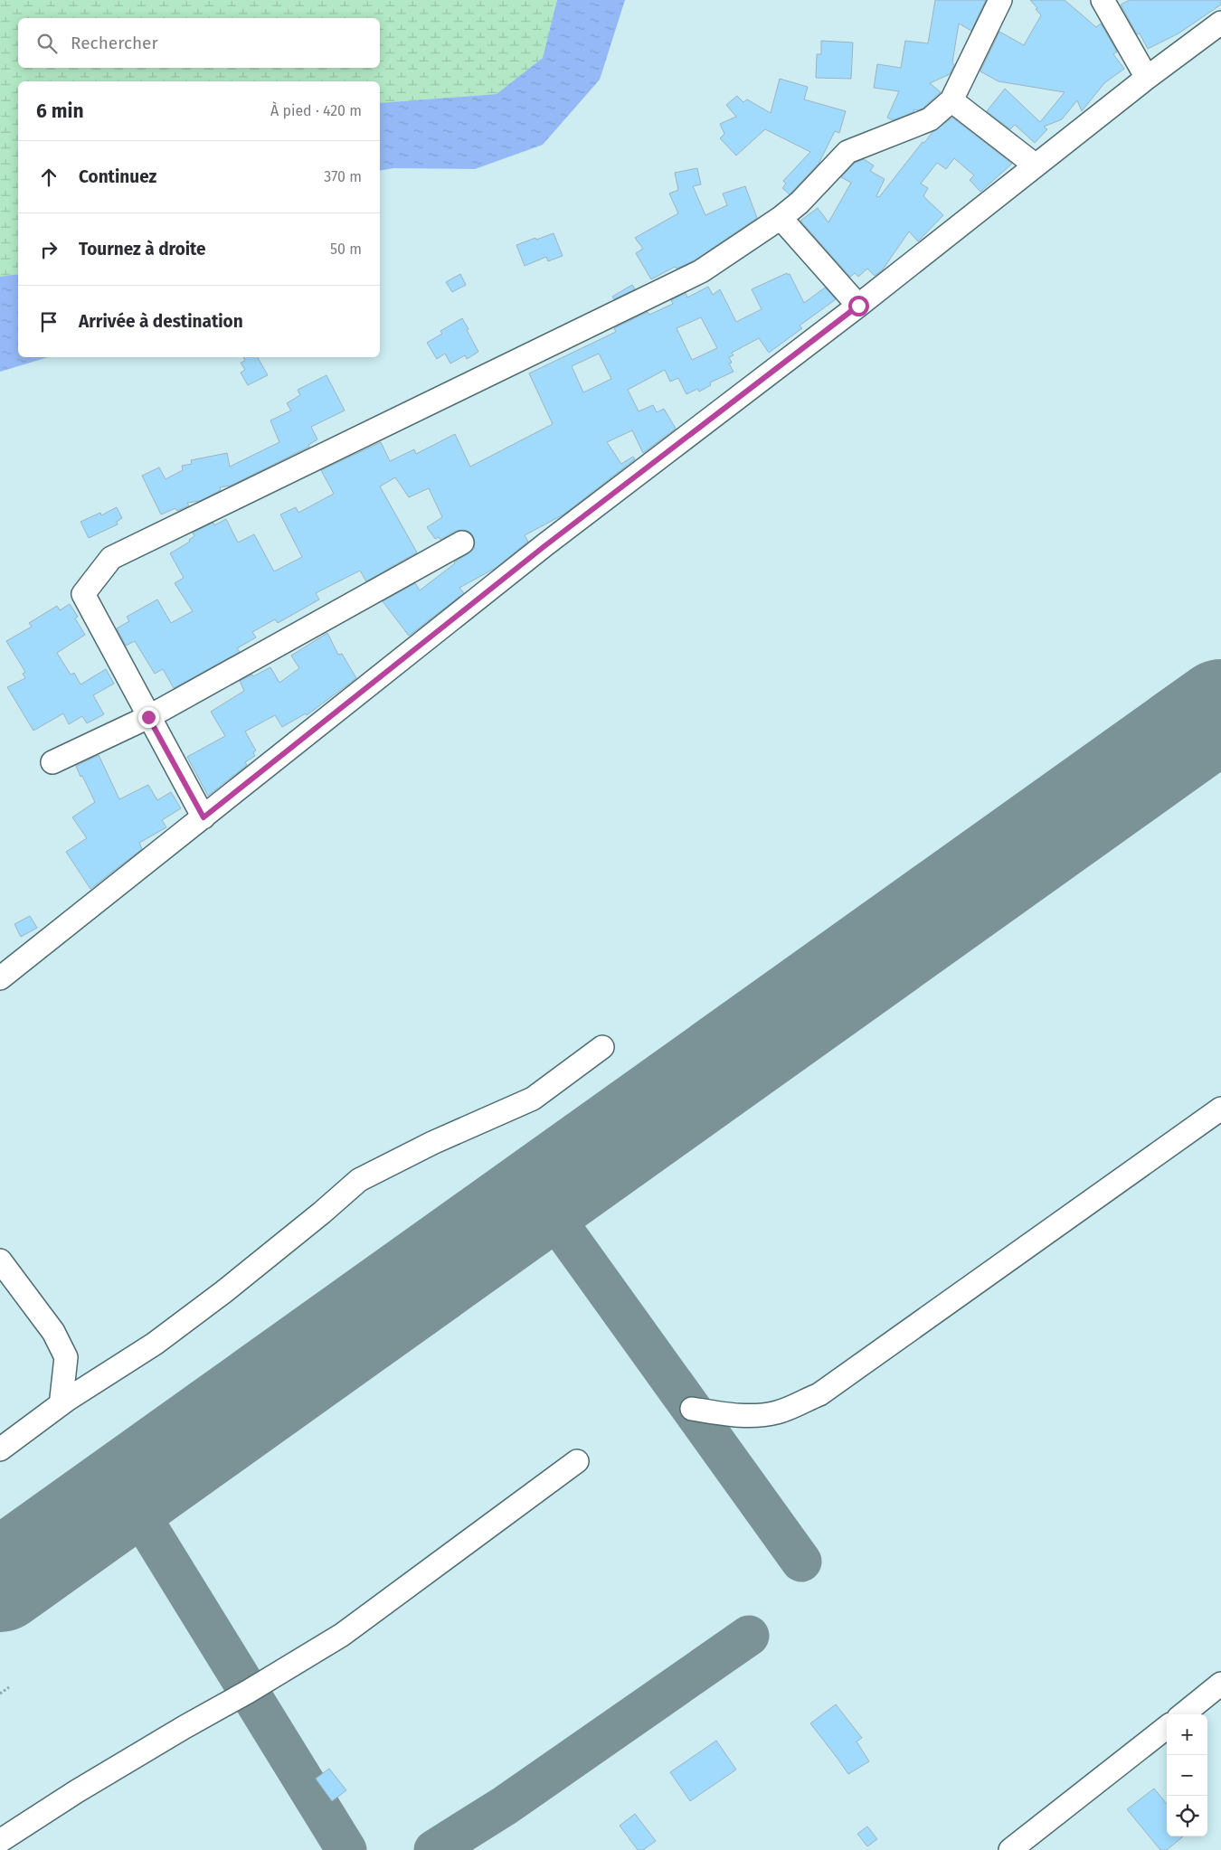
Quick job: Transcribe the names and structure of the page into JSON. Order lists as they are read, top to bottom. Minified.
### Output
{"page":{"search":"Rechercher","heading":["6 min","À pied · 420 m"],"list":[["Continuez","370 m"],["Tournez à droite","50 m"],"Arrivée à destination"],"map_buttons":["+","−"]}}
